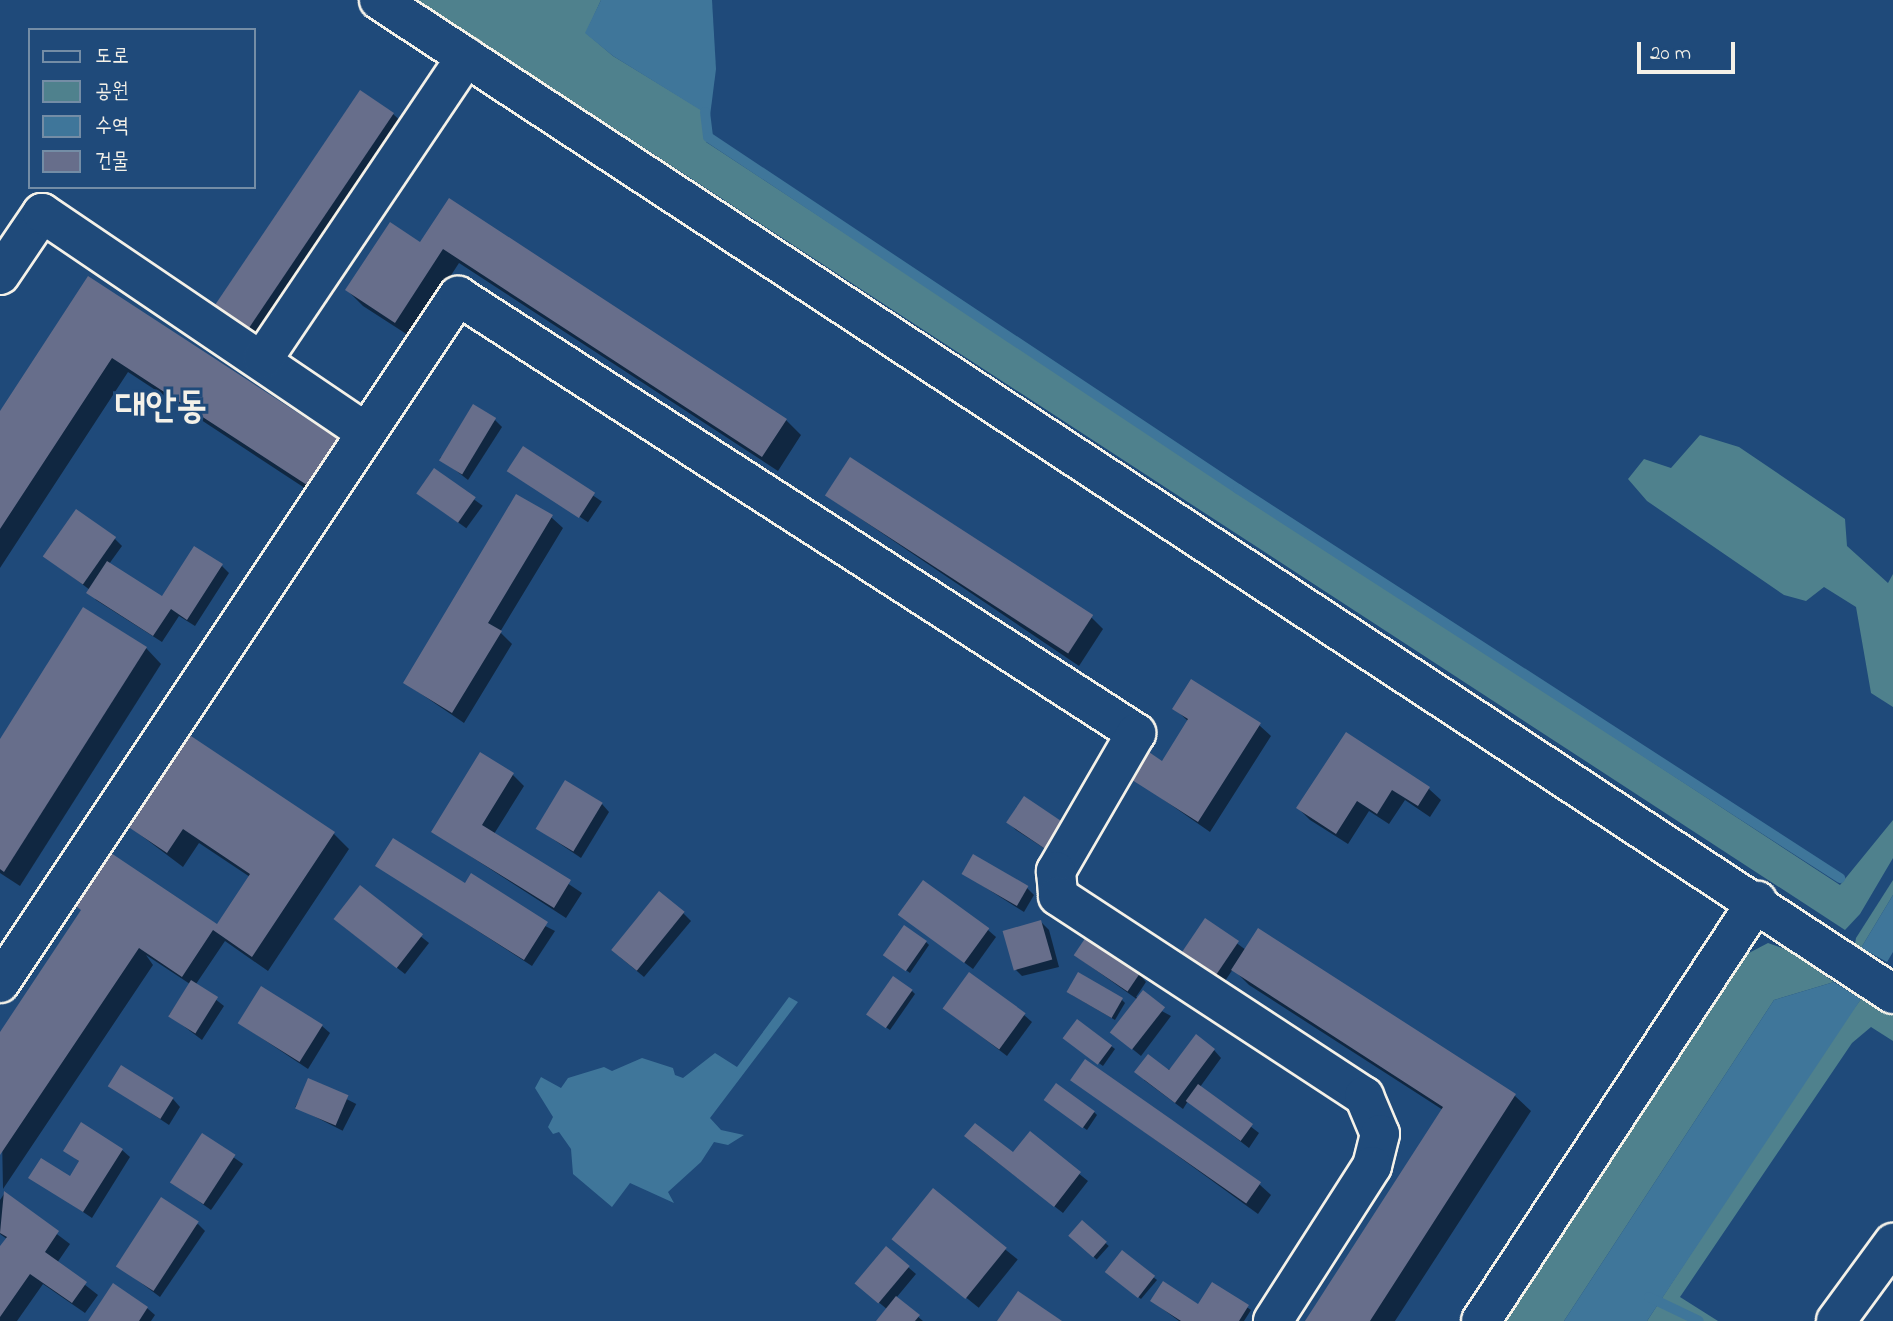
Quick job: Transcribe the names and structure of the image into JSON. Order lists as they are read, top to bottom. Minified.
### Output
{"districts":["대안동"],"legend":["도로","공원","수역","건물"],"scale_bar":"20 m"}
